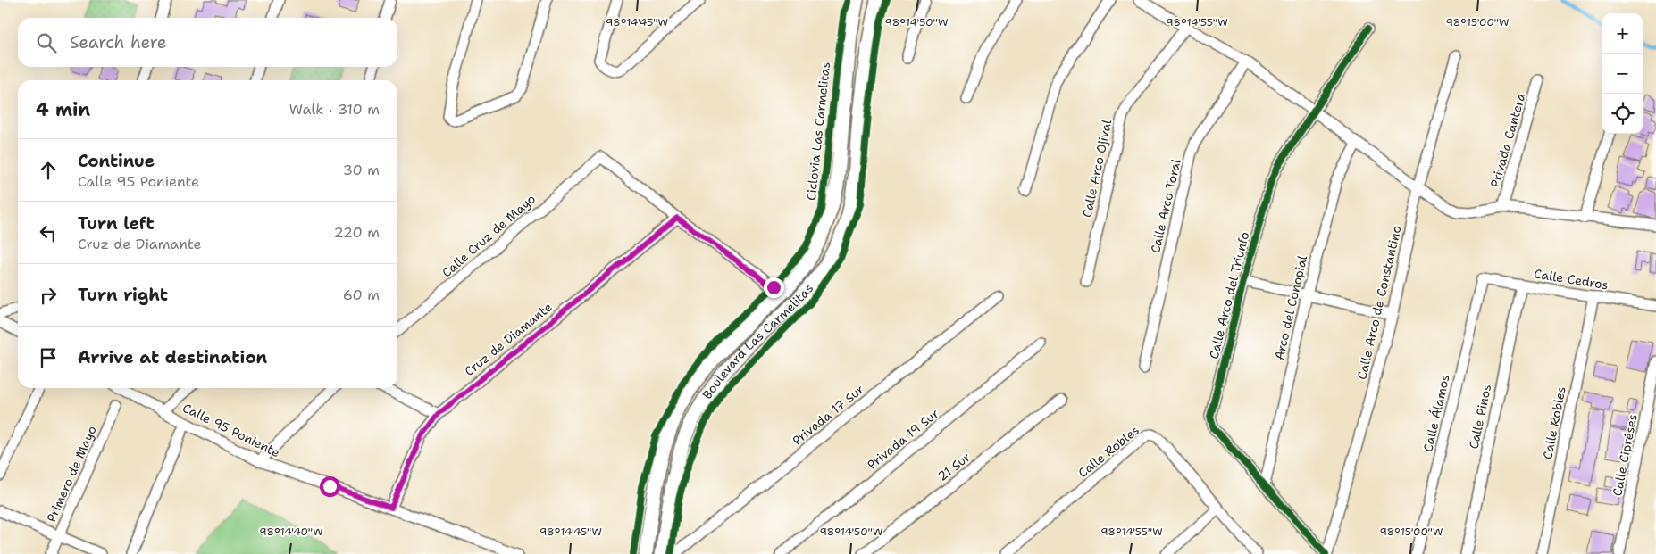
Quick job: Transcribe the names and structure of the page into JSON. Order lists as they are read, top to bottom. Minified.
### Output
{"streets":{"main road":["Boulevard Las Carmelitas"],"street":["Privada Cantera","Calle Arco Ojival","Calle Arco Toral","Calle Cruz de Mayo","Calle Cedros","Calle Arco del Triunfo","Calle Arco de Constantino","Arco del Conopial","Cruz de Diamante","Calle Álamos","Privada 17 Sur","Calle Pinos","Calle Robles","Calle 95 Poniente","Privada 19 Sur","Calle Cipréses","21 Sur","Primero de Mayo"],"cycle path":["Ciclovia Las Carmelitas"]},"crossings":[["Calle Cruz de Mayo","Cruz de Diamante"],["Calle Cedros","Calle Álamos"],["Calle Cedros","Calle Pinos"],["Calle Cedros","Calle Robles"],["Calle Arco del Triunfo","Calle Arco de Constantino"],["Calle Arco del Triunfo","Arco del Conopial"],["Cruz de Diamante","Calle 95 Poniente"]],"page":{"map_buttons":["+","−"],"search":"Search here","heading":["4 min","Walk · 310 m"],"list":[["Continue","Calle 95 Poniente","30 m"],["Turn left","Cruz de Diamante","220 m"],["Turn right","60 m"],"Arrive at destination"]},"coordinates":["98°14'45\"W","98°14'50\"W","98°14'55\"W","98°15'00\"W","98°14'40\"W"]}
